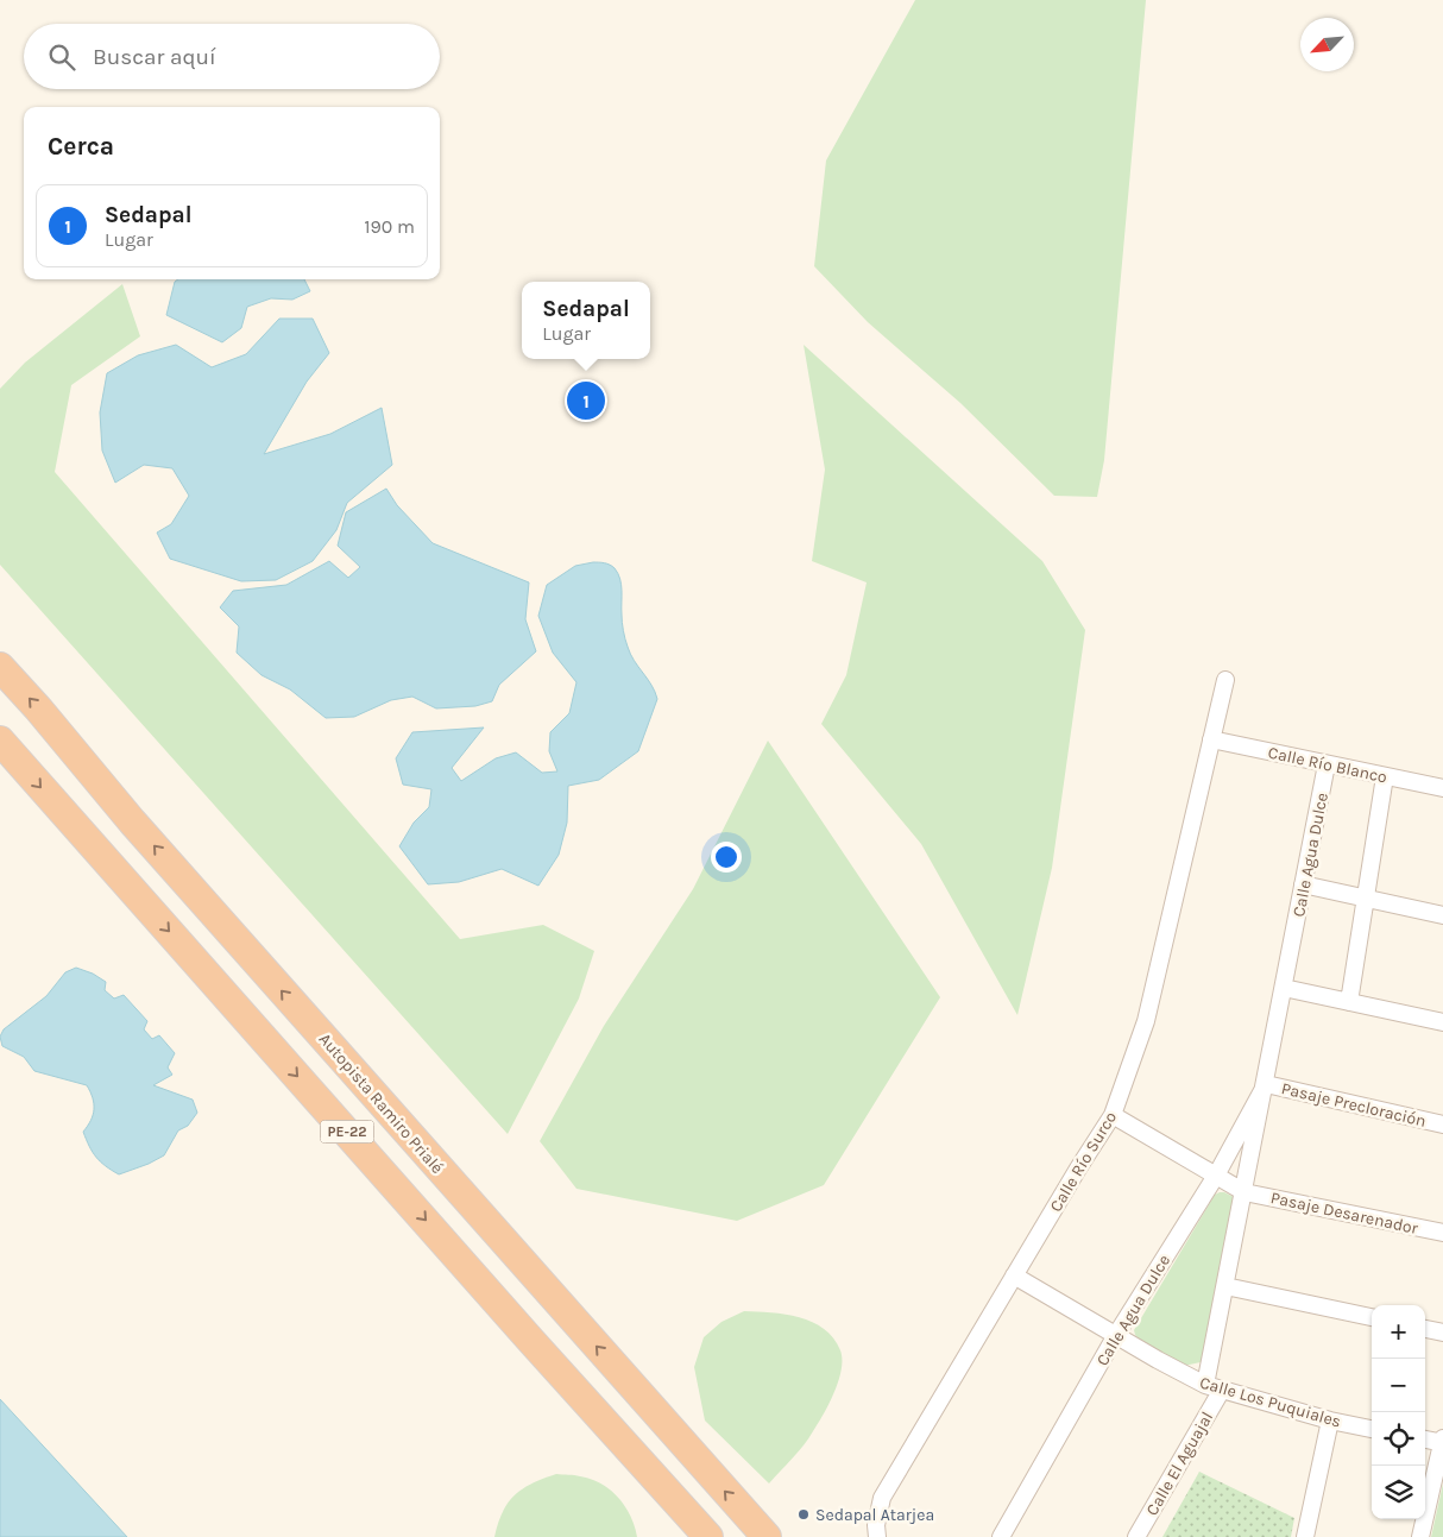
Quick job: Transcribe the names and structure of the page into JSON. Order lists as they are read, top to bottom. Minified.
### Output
{"streets":{"highway":["Autopista Ramiro Prialé","PE-22"],"street":["Calle Río Blanco","Calle Agua Dulce","Pasaje Precloración","Calle Río Surco","Pasaje Desarenador","Calle Los Puquiales","Calle El Aguajal"]},"crossings":[["Calle Río Blanco","Calle Agua Dulce"],["Calle Río Blanco","Calle Río Surco"],["Calle Agua Dulce","Pasaje Precloración"],["Calle Agua Dulce","Pasaje Desarenador"],["Calle Agua Dulce","Calle Los Puquiales"],["Calle Agua Dulce","Calle El Aguajal"],["Calle Río Surco","Pasaje Desarenador"],["Calle Río Surco","Calle Los Puquiales"],["Calle Los Puquiales","Calle El Aguajal"]],"places":["Sedapal Atarjea"],"north":"bottom left","page":{"search":"Buscar aquí","heading":"Cerca","list":[{"mark":"1","name":"Sedapal","note":"Lugar","value":"190 m"}],"popup":["Sedapal","Lugar"],"pins":"1","map_buttons":["+","−"]}}
